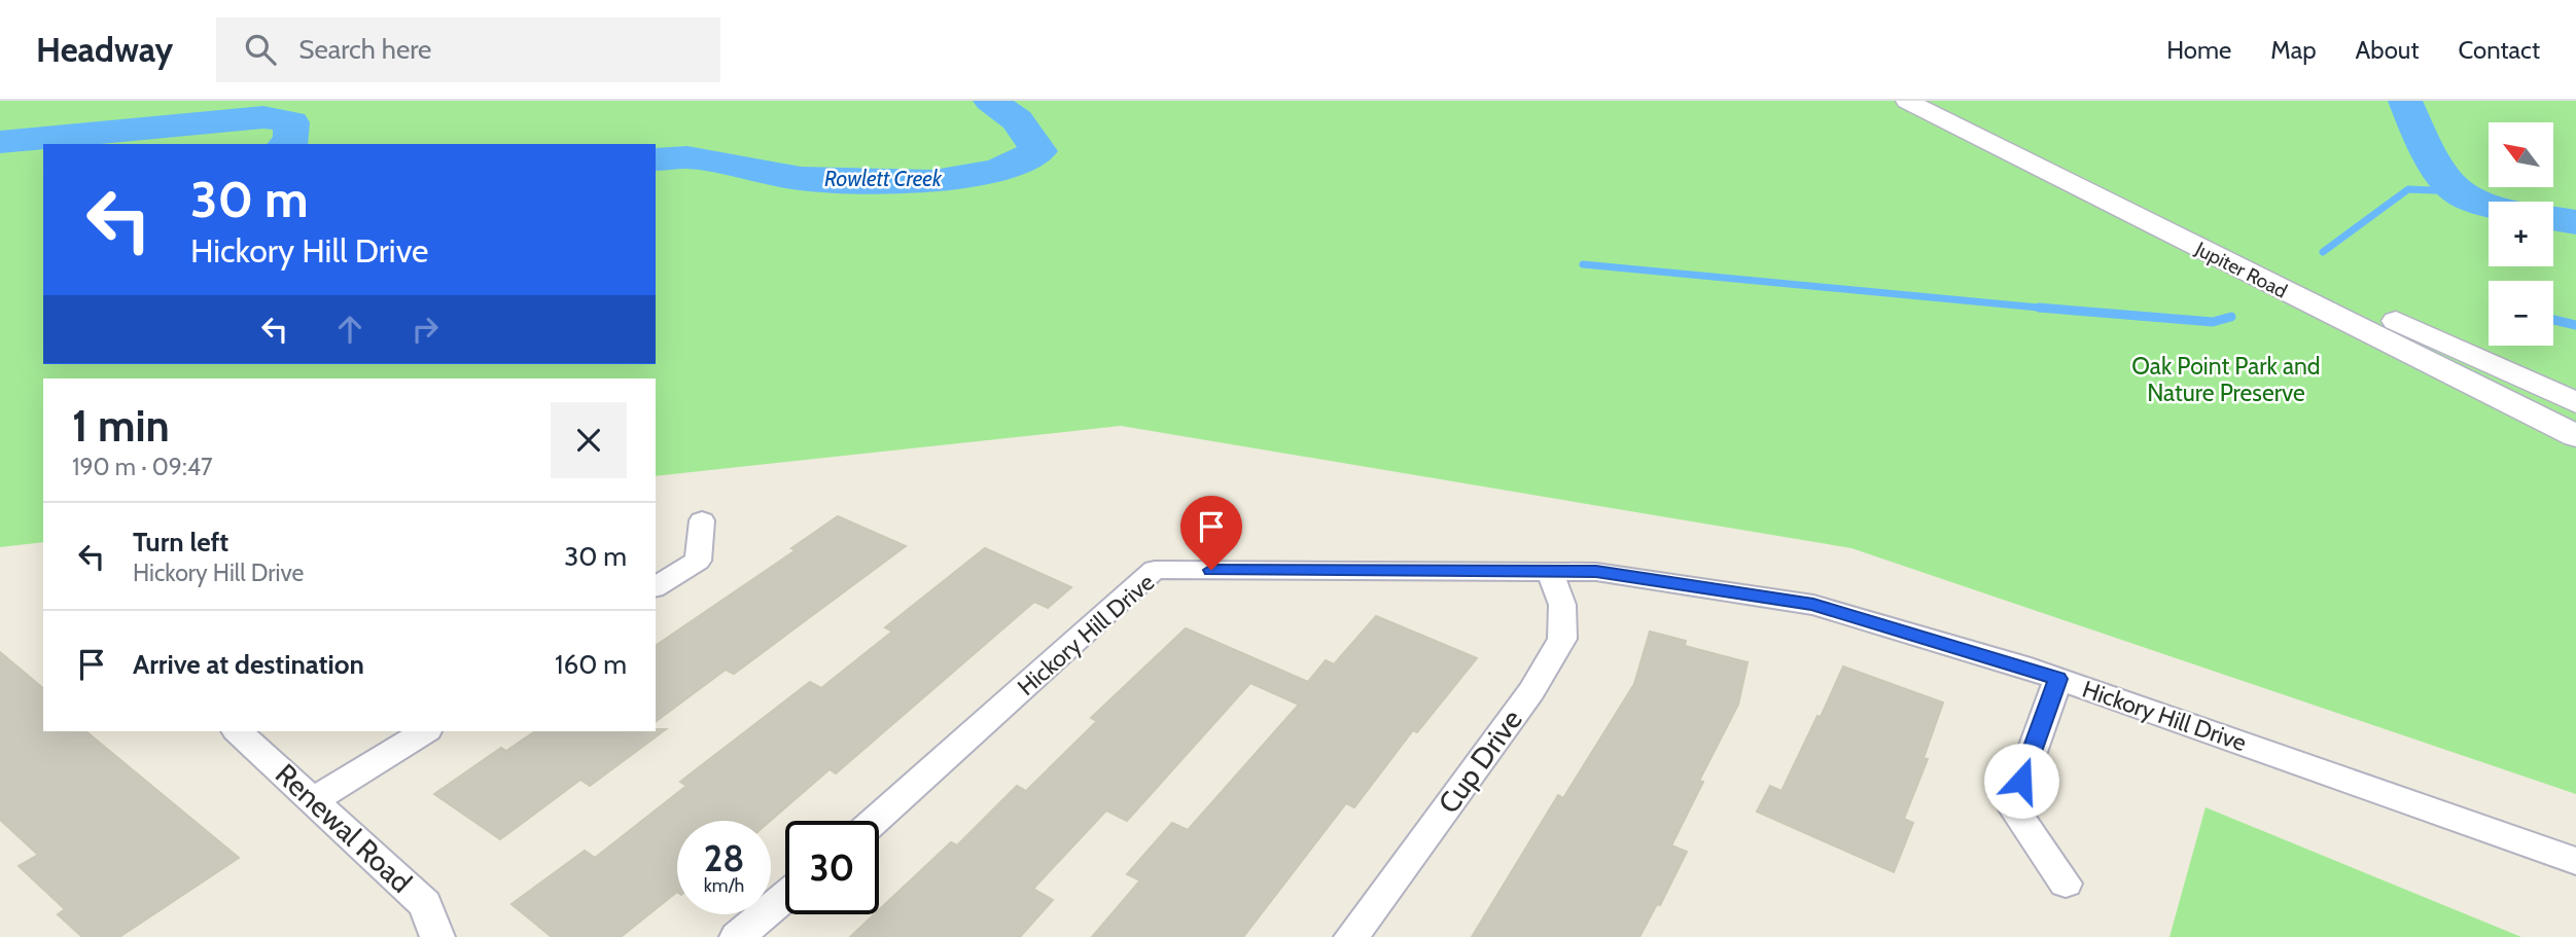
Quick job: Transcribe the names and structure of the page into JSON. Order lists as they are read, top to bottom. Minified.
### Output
{"streets":{"main road":["Jupiter Road"],"street":["Hickory Hill Drive","Cup Drive","Renewal Road"]},"crossings":[["Hickory Hill Drive","Cup Drive"]],"water":["Rowlett Creek"],"parks":["Oak Point Park and Nature Preserve"],"north":"top left","page":{"header":"Headway","search":"Search here","nav":["Home","Map","About","Contact"],"map_buttons":["+","−"],"turn":["30 m","Hickory Hill Drive"],"heading":["1 min","190 m · 09:47"],"list":[{"name":"Turn left","note":"Hickory Hill Drive","value":"30 m"},{"name":"Arrive at destination","value":"160 m"}],"speed":"28 km/h","limit":"30"}}
